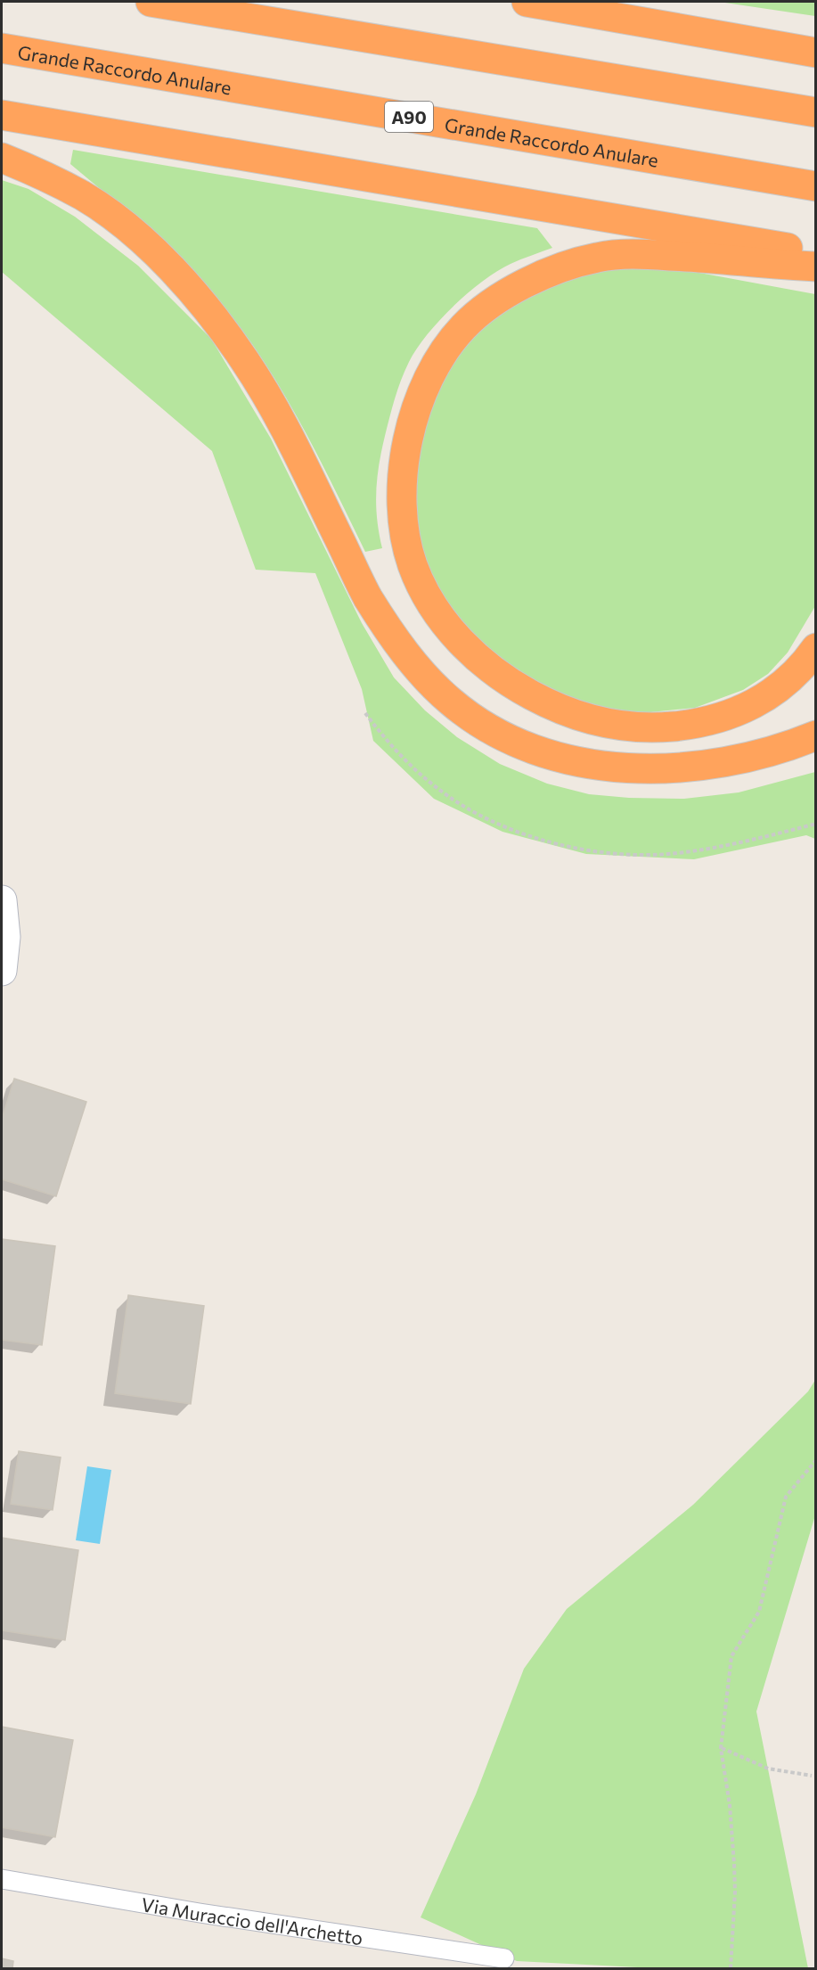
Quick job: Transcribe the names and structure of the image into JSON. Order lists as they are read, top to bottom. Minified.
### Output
{"streets":{"highway":["Grande Raccordo Anulare","A90"],"lane":["Via Muraccio dell'Archetto"]}}
